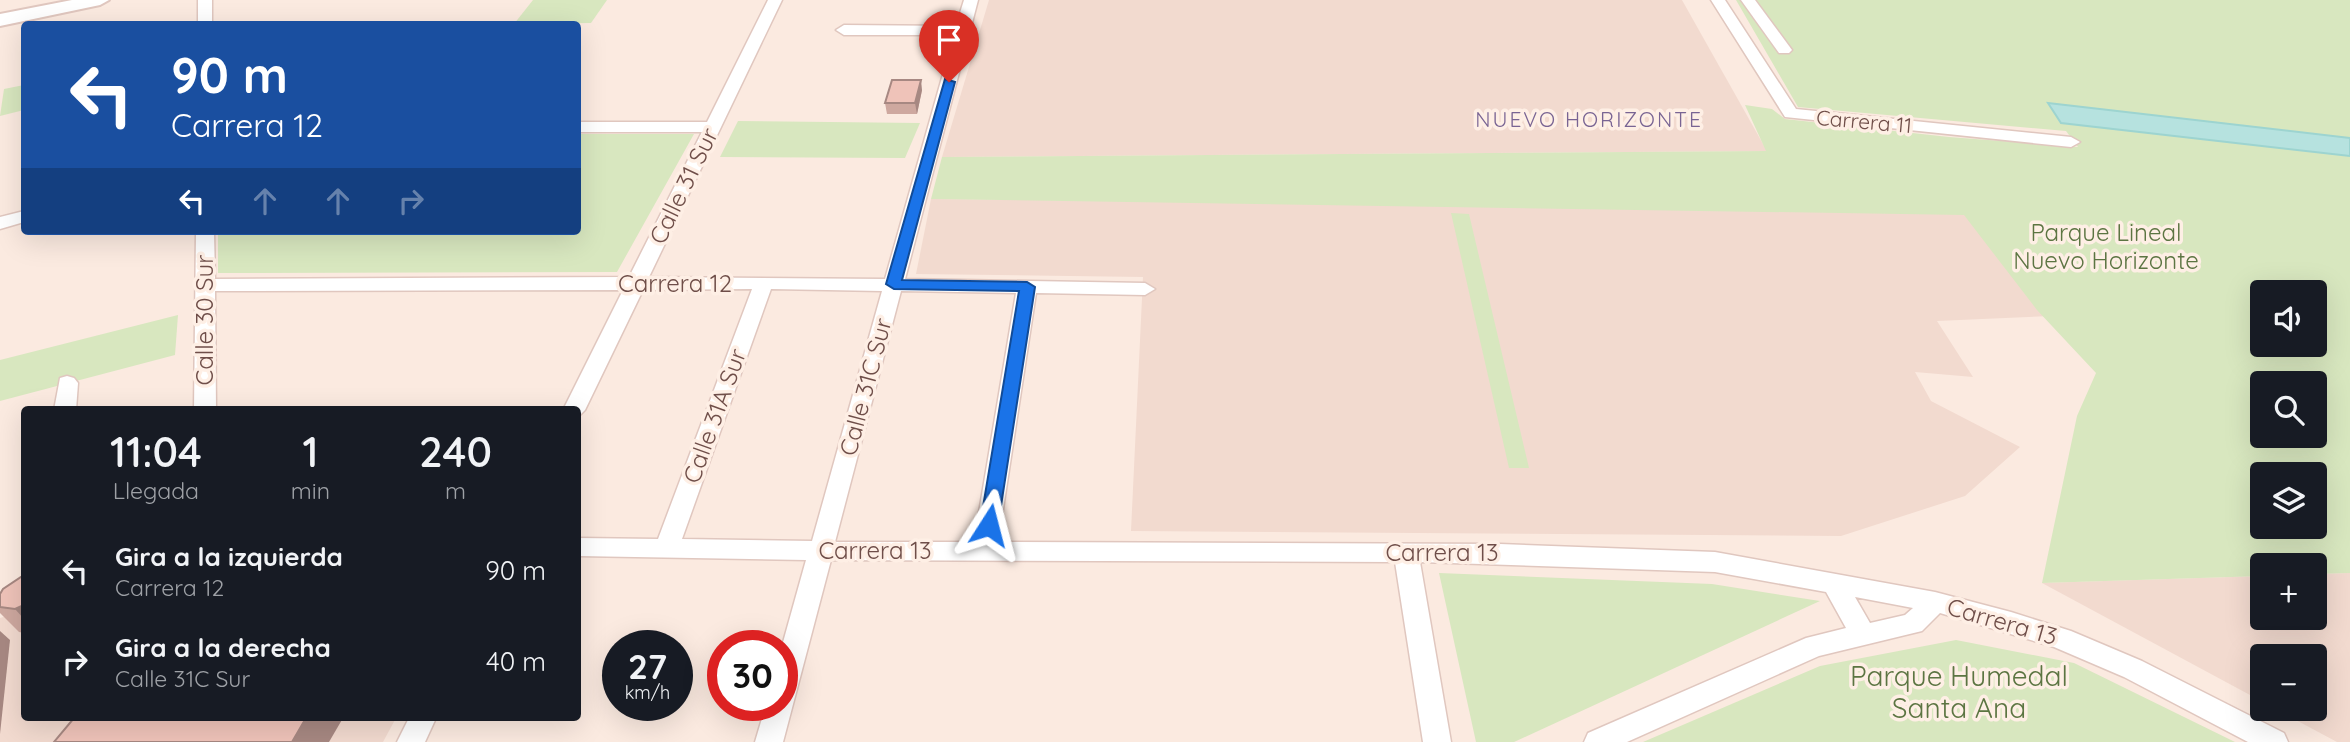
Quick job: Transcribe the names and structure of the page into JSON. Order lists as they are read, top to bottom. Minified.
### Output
{"streets":{"street":["Carrera 11","Calle 31 Sur","Carrera 12","Calle 30 Sur","Calle 31C Sur","Calle 31A Sur","Carrera 13"]},"crossings":[["Calle 31 Sur","Carrera 12"],["Carrera 12","Calle 30 Sur"],["Carrera 12","Calle 31C Sur"],["Carrera 12","Calle 31A Sur"],["Calle 31C Sur","Carrera 13"],["Calle 31A Sur","Carrera 13"]],"districts":["NUEVO HORIZONTE"],"parks":["Parque Lineal Nuevo Horizonte","Parque Humedal Santa Ana"],"page":{"turn":["90 m","Carrera 12"],"map_buttons":["+","−"],"eta":["11:04","Llegada","1","min","240","m"],"list":[{"name":"Gira a la izquierda","note":"Carrera 12","value":"90 m"},{"name":"Gira a la derecha","note":"Calle 31C Sur","value":"40 m"}],"speed":"27 km/h","limit":"30"}}
